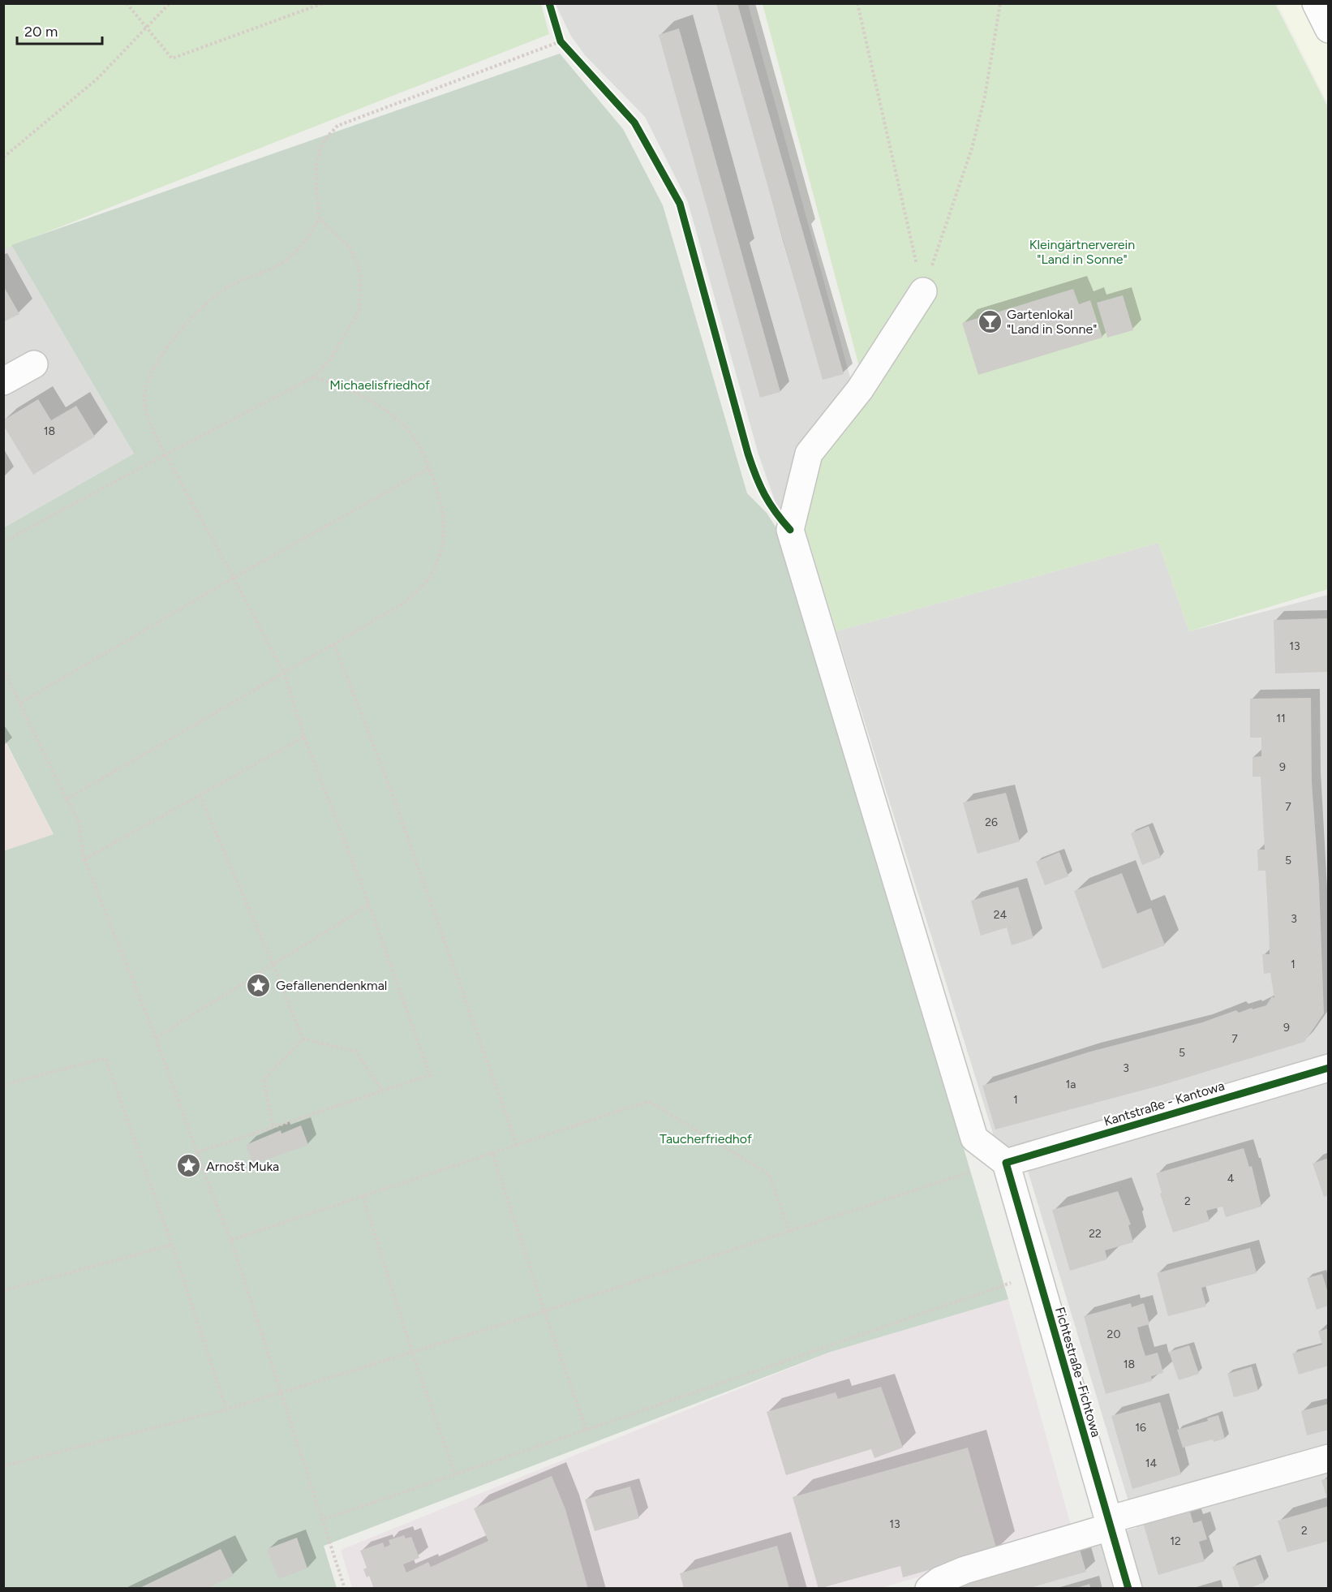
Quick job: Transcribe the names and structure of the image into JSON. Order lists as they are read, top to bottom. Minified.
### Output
{"streets":{"street":["Kantstraße - Kantowa","Fichtestraße -Fichtowa"]},"crossings":[["Kantstraße - Kantowa","Fichtestraße -Fichtowa"]],"parks":["Kleingärtnerverein \"Land in Sonne\"","Michaelisfriedhof","Taucherfriedhof"],"places":{"bar":["Gartenlokal \"Land in Sonne\""],"place":["Gefallenendenkmal","Arnošt Muka"]},"house_numbers":["18","13","11","9","7","26","5","24","3","1","9","7","5","3","1a","1","4","2","22","20","18","16","14","13","2","12"],"scale_bar":"20 m"}
